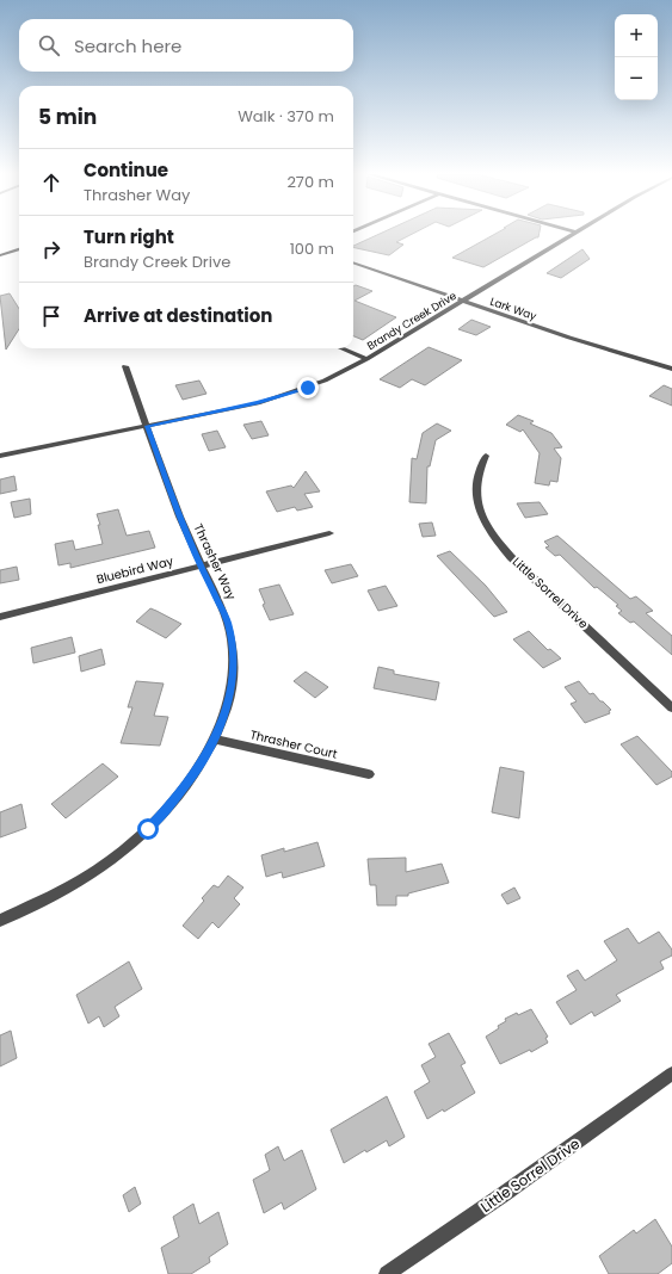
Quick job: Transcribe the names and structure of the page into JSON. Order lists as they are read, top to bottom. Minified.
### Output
{"streets":{"street":["Lark Way","Brandy Creek Drive","Thrasher Way","Bluebird Way","Little Sorrel Drive","Thrasher Court"]},"crossings":[["Lark Way","Brandy Creek Drive"],["Brandy Creek Drive","Thrasher Way"],["Thrasher Way","Bluebird Way"],["Thrasher Way","Thrasher Court"]],"page":{"map_buttons":["+","−"],"search":"Search here","heading":["5 min","Walk · 370 m"],"list":[["Continue","Thrasher Way","270 m"],["Turn right","Brandy Creek Drive","100 m"],"Arrive at destination"]}}
